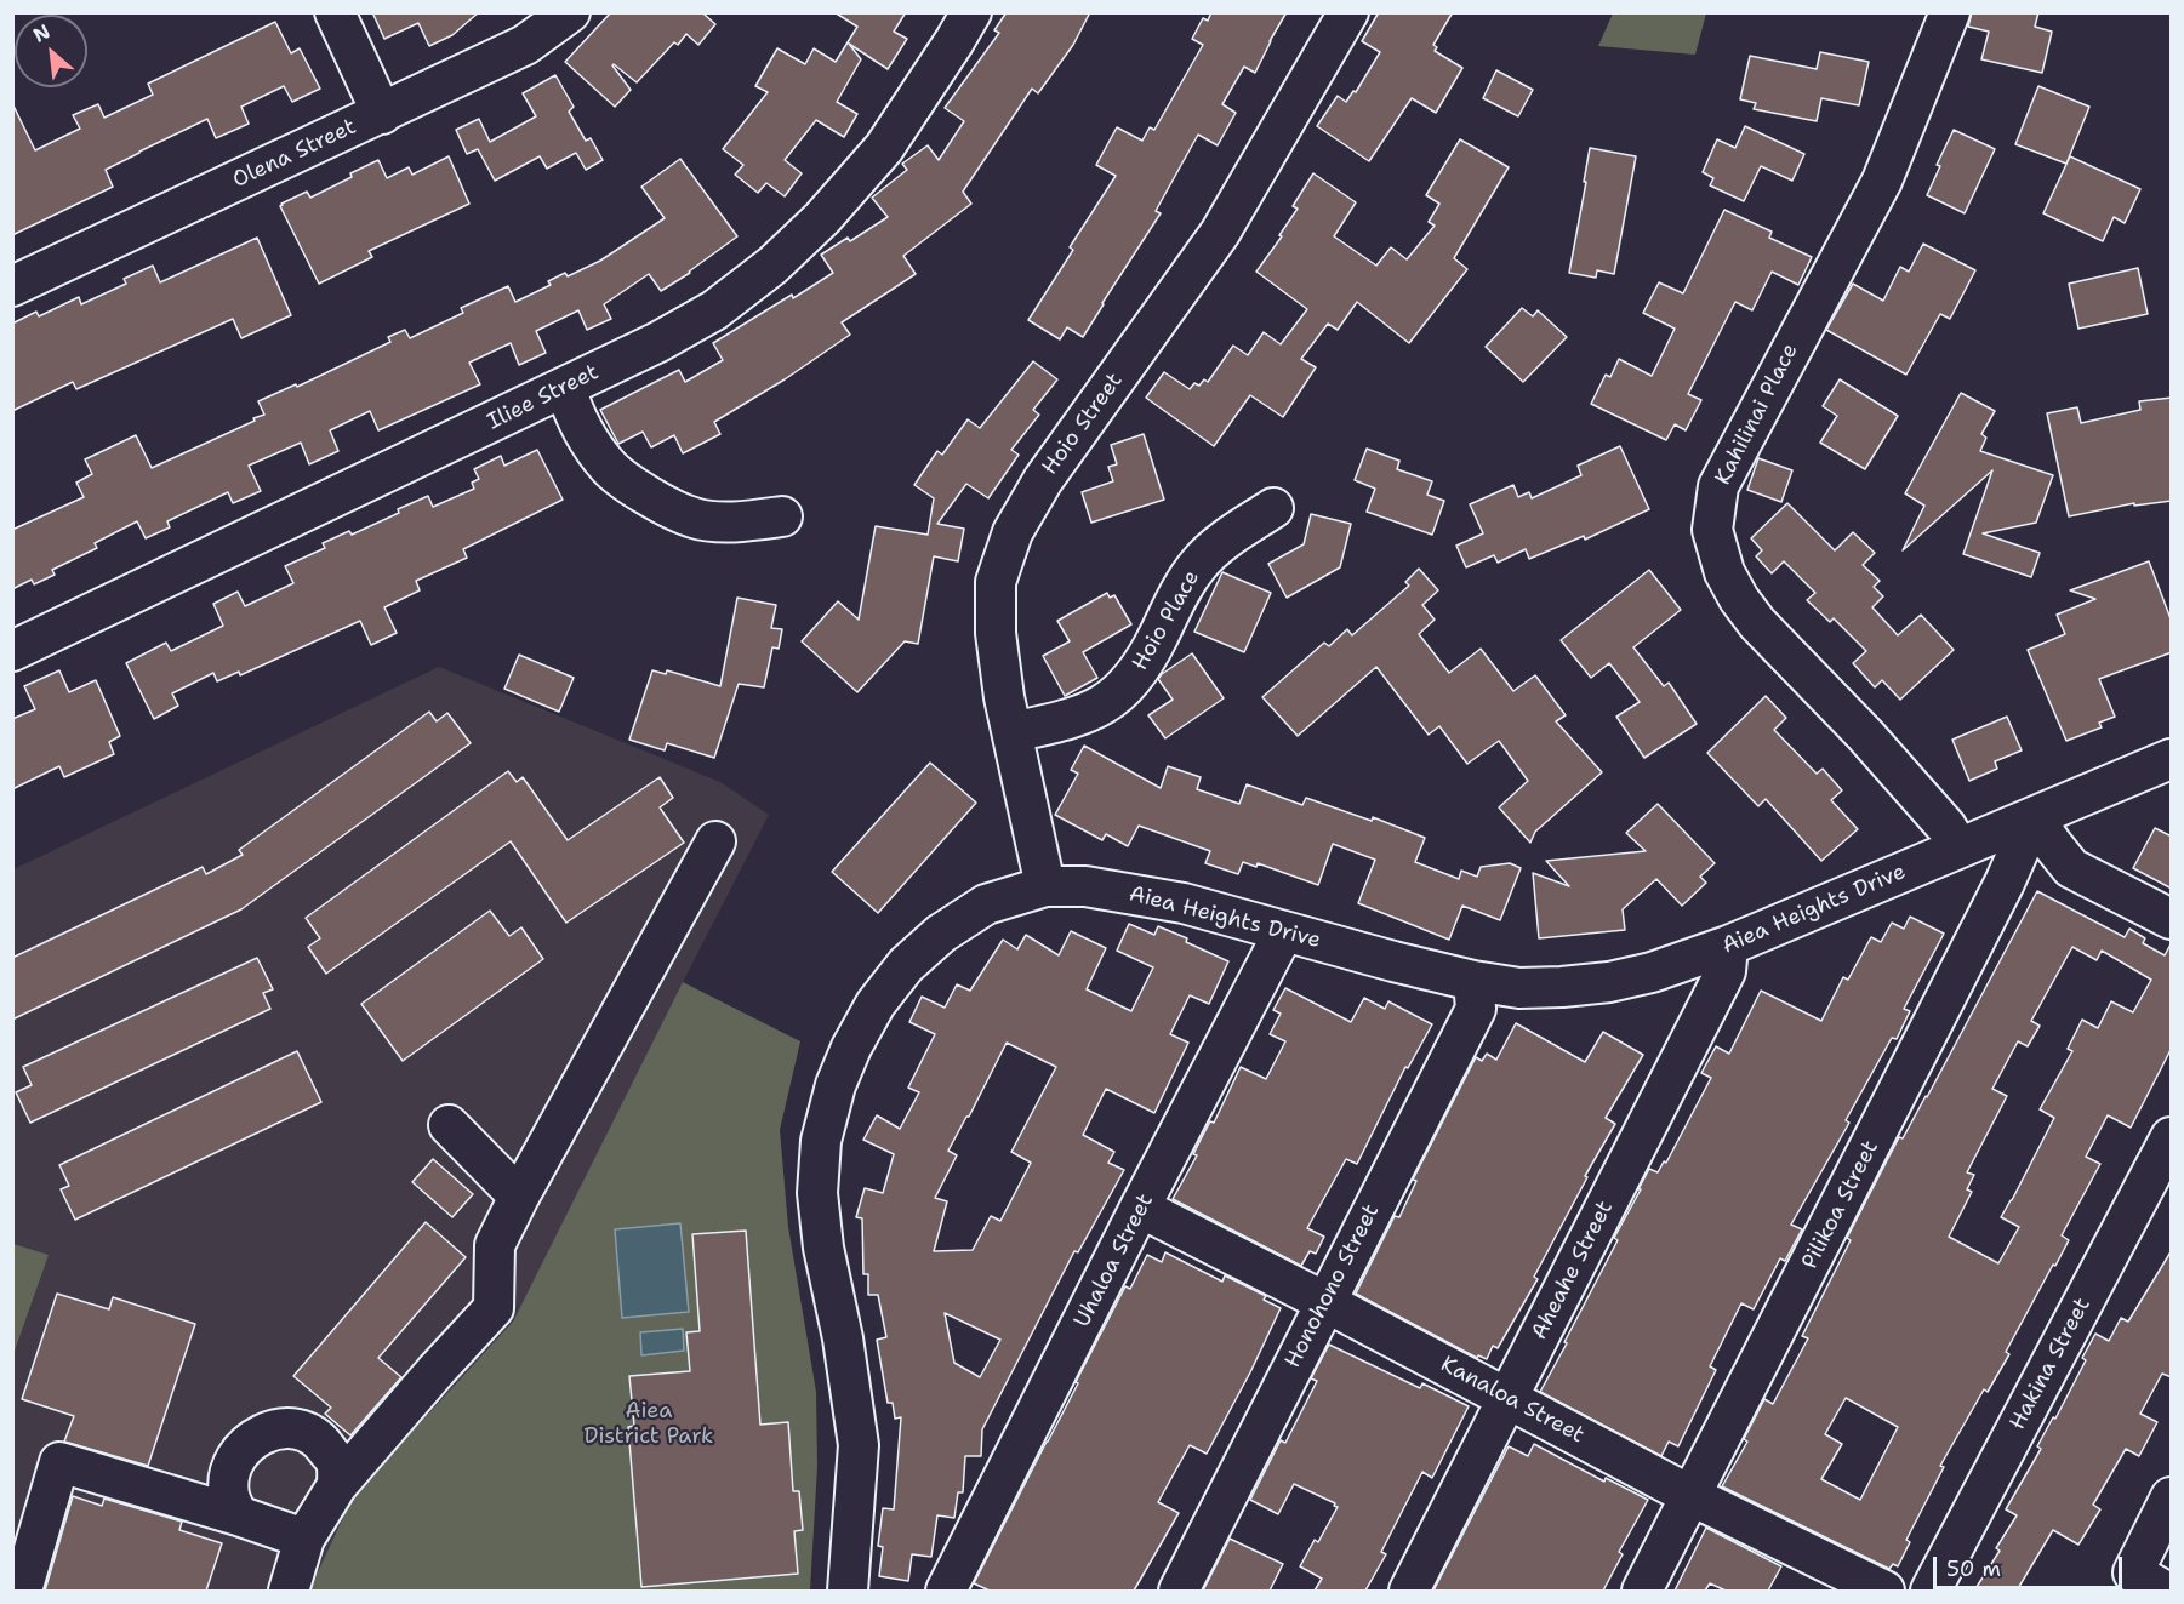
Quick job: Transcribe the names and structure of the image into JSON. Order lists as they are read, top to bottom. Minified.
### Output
{"streets":{"street":["Olena Street","Iliee Street","Kahilinai Place","Hoio Street","Hoio Place","Aiea Heights Drive","Pilikoa Street","Uhaloa Street","Aheahe Street","Honohono Street","Hakina Street","Kanaloa Street"]},"crossings":[["Kahilinai Place","Aiea Heights Drive"],["Hoio Street","Hoio Place"],["Hoio Street","Aiea Heights Drive"],["Aiea Heights Drive","Pilikoa Street"],["Aiea Heights Drive","Uhaloa Street"],["Aiea Heights Drive","Aheahe Street"],["Aiea Heights Drive","Honohono Street"],["Pilikoa Street","Kanaloa Street"],["Uhaloa Street","Kanaloa Street"],["Aheahe Street","Kanaloa Street"],["Honohono Street","Kanaloa Street"]],"parks":["Aiea District Park"],"scale_bar":"50 m","north":"top left"}
